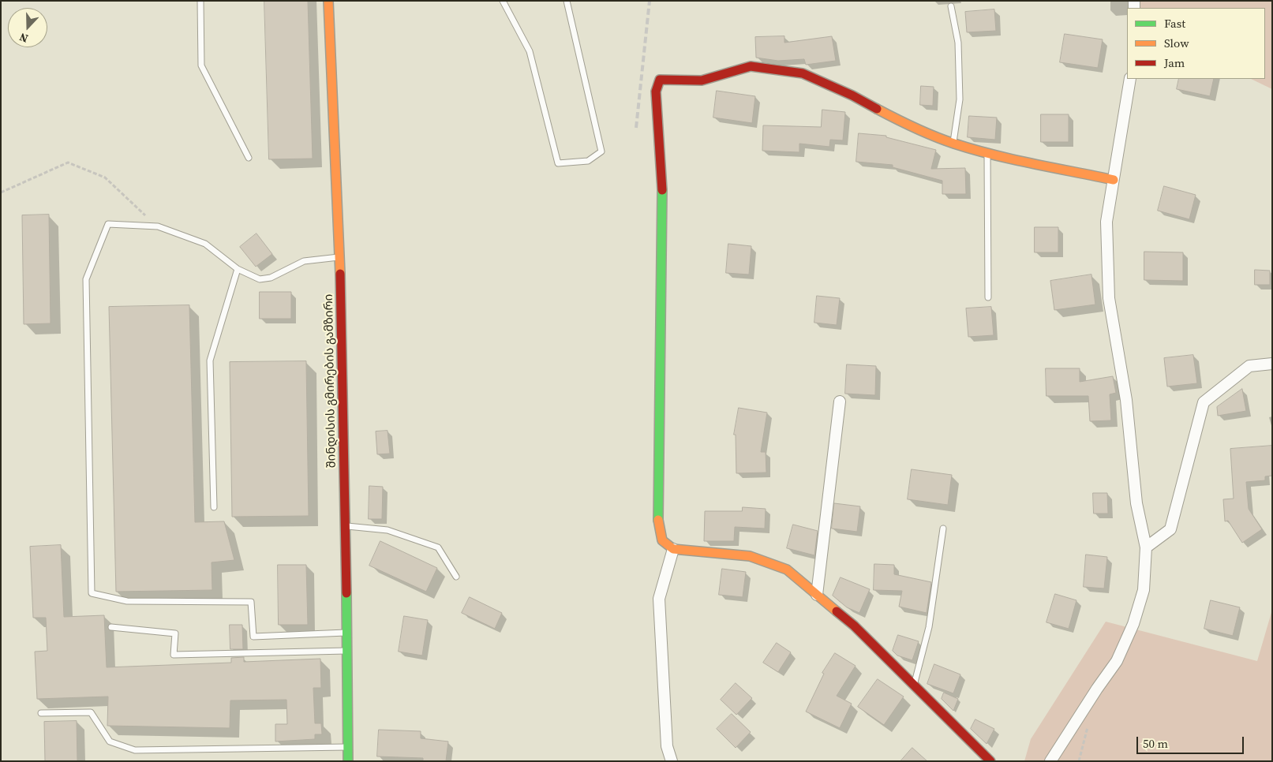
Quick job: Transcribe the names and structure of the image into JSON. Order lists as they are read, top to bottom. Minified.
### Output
{"streets":{"street":["შინდისის გმირების გამზირი"]},"legend":["Fast","Slow","Jam"],"scale_bar":"50 m","north":"bottom"}
